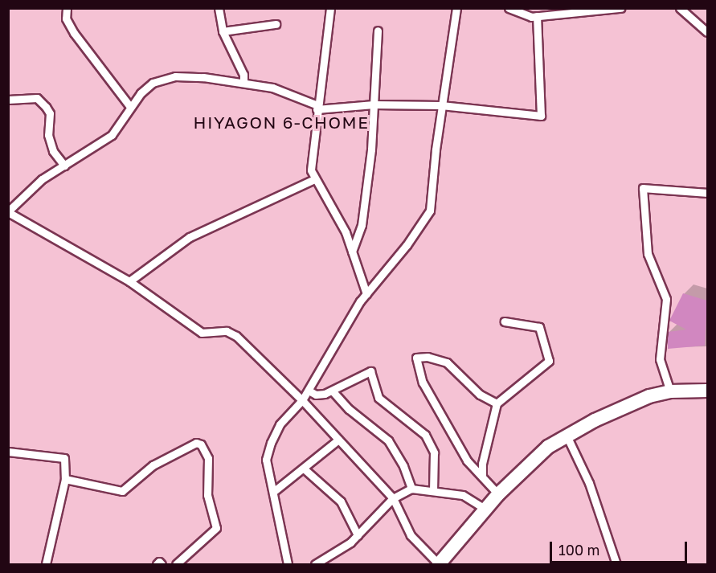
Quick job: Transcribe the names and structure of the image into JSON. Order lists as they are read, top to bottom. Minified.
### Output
{"districts":["HIYAGON 6-CHOME"],"scale_bar":"100 m"}
